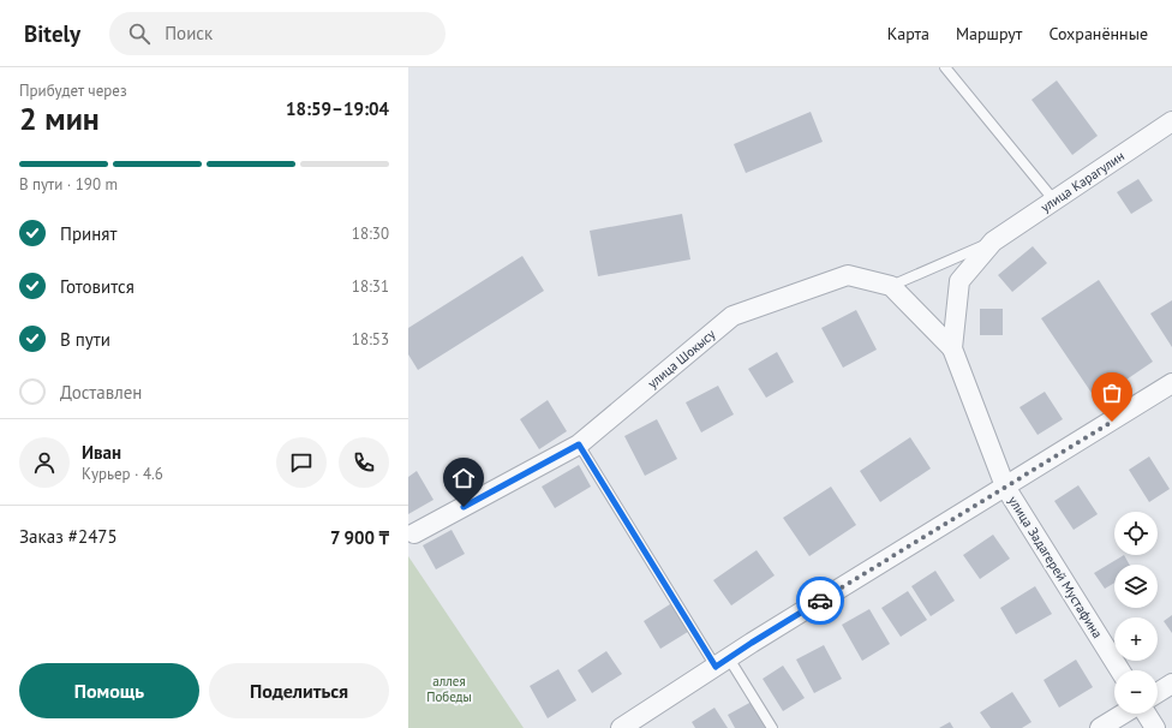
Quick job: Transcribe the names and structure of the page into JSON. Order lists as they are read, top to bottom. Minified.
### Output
{"streets":{"street":["улица Карагулин","улица Шокысу","улица Задагерей Мустафина"]},"crossings":[["улица Карагулин","улица Задагерей Мустафина"]],"parks":["аллея Победы"],"page":{"header":"Bitely","search":"Поиск","nav":["Карта","Маршрут","Сохранённые"],"heading":["2 мин","Прибудет через","18:59–19:04"],"panel":["Иван","Курьер · 4.6","Заказ #2475","7 900 ₸"],"bar":"В пути · 190 m","list":[["Принят","18:30"],["Готовится","18:31"],["В пути","18:53"],"Доставлен"],"map_buttons":["+","−"],"buttons":["Помощь","Поделиться"]}}
